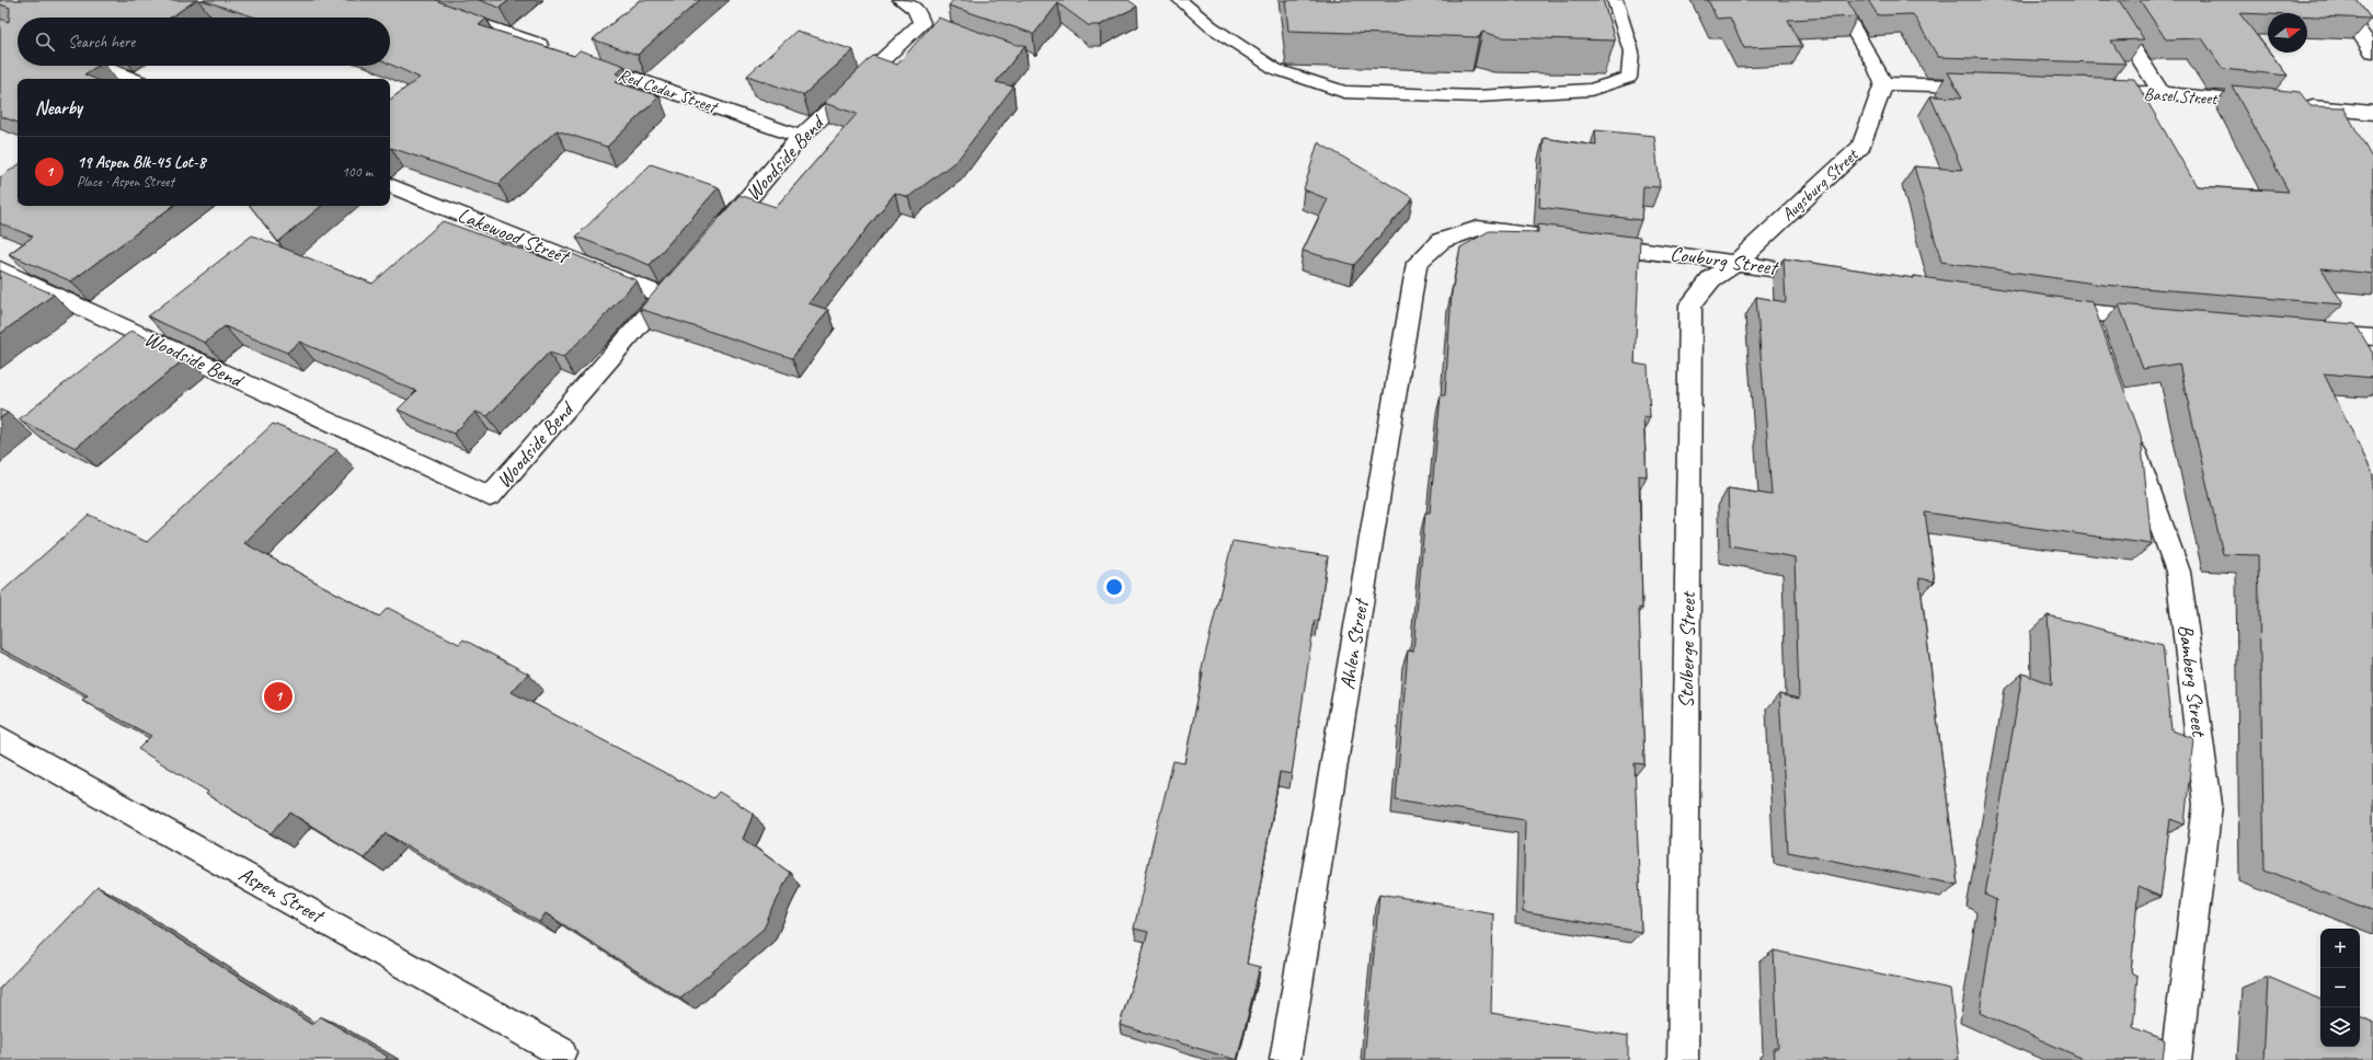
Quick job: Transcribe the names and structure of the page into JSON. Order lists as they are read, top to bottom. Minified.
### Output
{"streets":{"street":["Red Cedar Street","Basel Street","Woodside Bend","Augsburg Street","Lakewood Street","Couburg Street","Ahlen Street","Stolberge Street","Bamberg Street","Aspen Street"]},"crossings":[["Red Cedar Street","Woodside Bend"],["Woodside Bend","Lakewood Street"],["Augsburg Street","Couburg Street"],["Augsburg Street","Stolberge Street"],["Couburg Street","Stolberge Street"]],"north":"right","page":{"search":"Search here","heading":"Nearby","list":[{"mark":"1","name":"19 Aspen Blk-45 Lot-8","note":"Place · Aspen Street","value":"100 m"}],"pins":"1","map_buttons":["+","−"]}}
